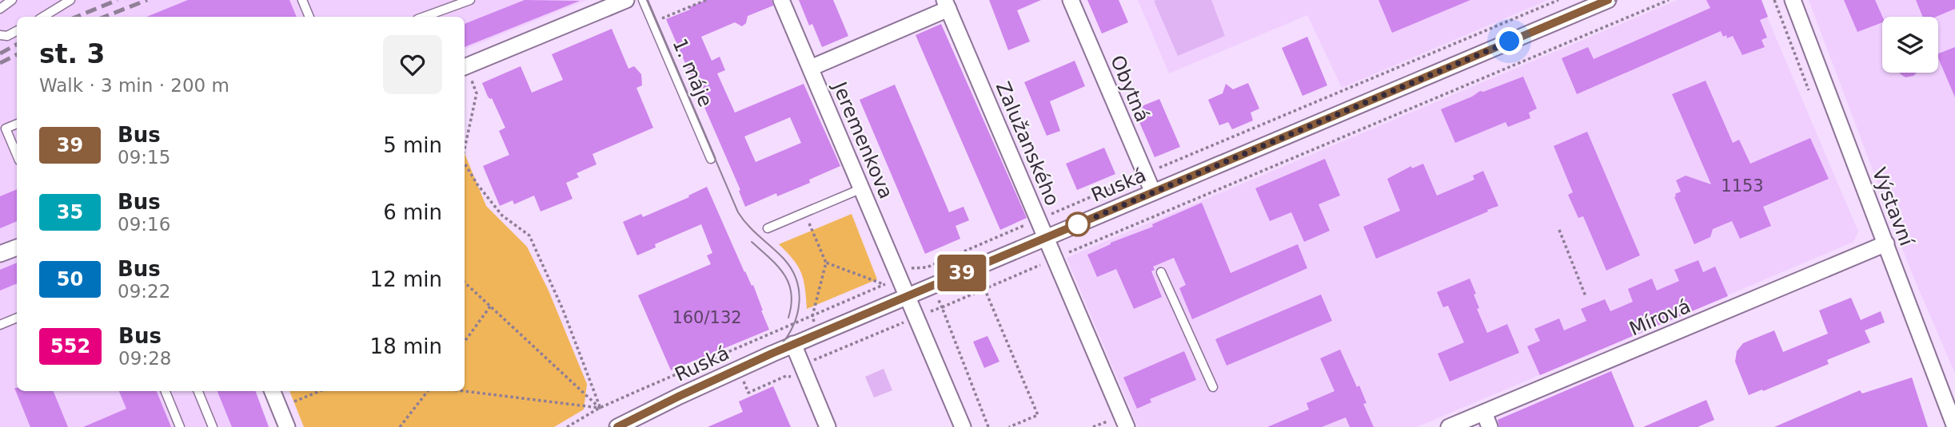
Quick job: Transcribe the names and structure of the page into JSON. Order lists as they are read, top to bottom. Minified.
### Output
{"streets":{"street":["Obytná","Jeremenkova","Zalužanského","Ruská","Výstavní","Mírová"],"lane":["1. máje"]},"crossings":[["Obytná","Ruská"],["Jeremenkova","Ruská"],["Zalužanského","Ruská"],["Výstavní","Mírová"]],"lines":["bus line 39"],"house_numbers":["1153","160/132"],"page":{"on_map":"39","heading":["st. 3","Walk · 3 min · 200 m"],"list":[{"mark":"39","name":"Bus","note":"09:15","value":"5 min"},{"mark":"35","name":"Bus","note":"09:16","value":"6 min"},{"mark":"50","name":"Bus","note":"09:22","value":"12 min"},{"mark":"552","name":"Bus","note":"09:28","value":"18 min"}]}}
